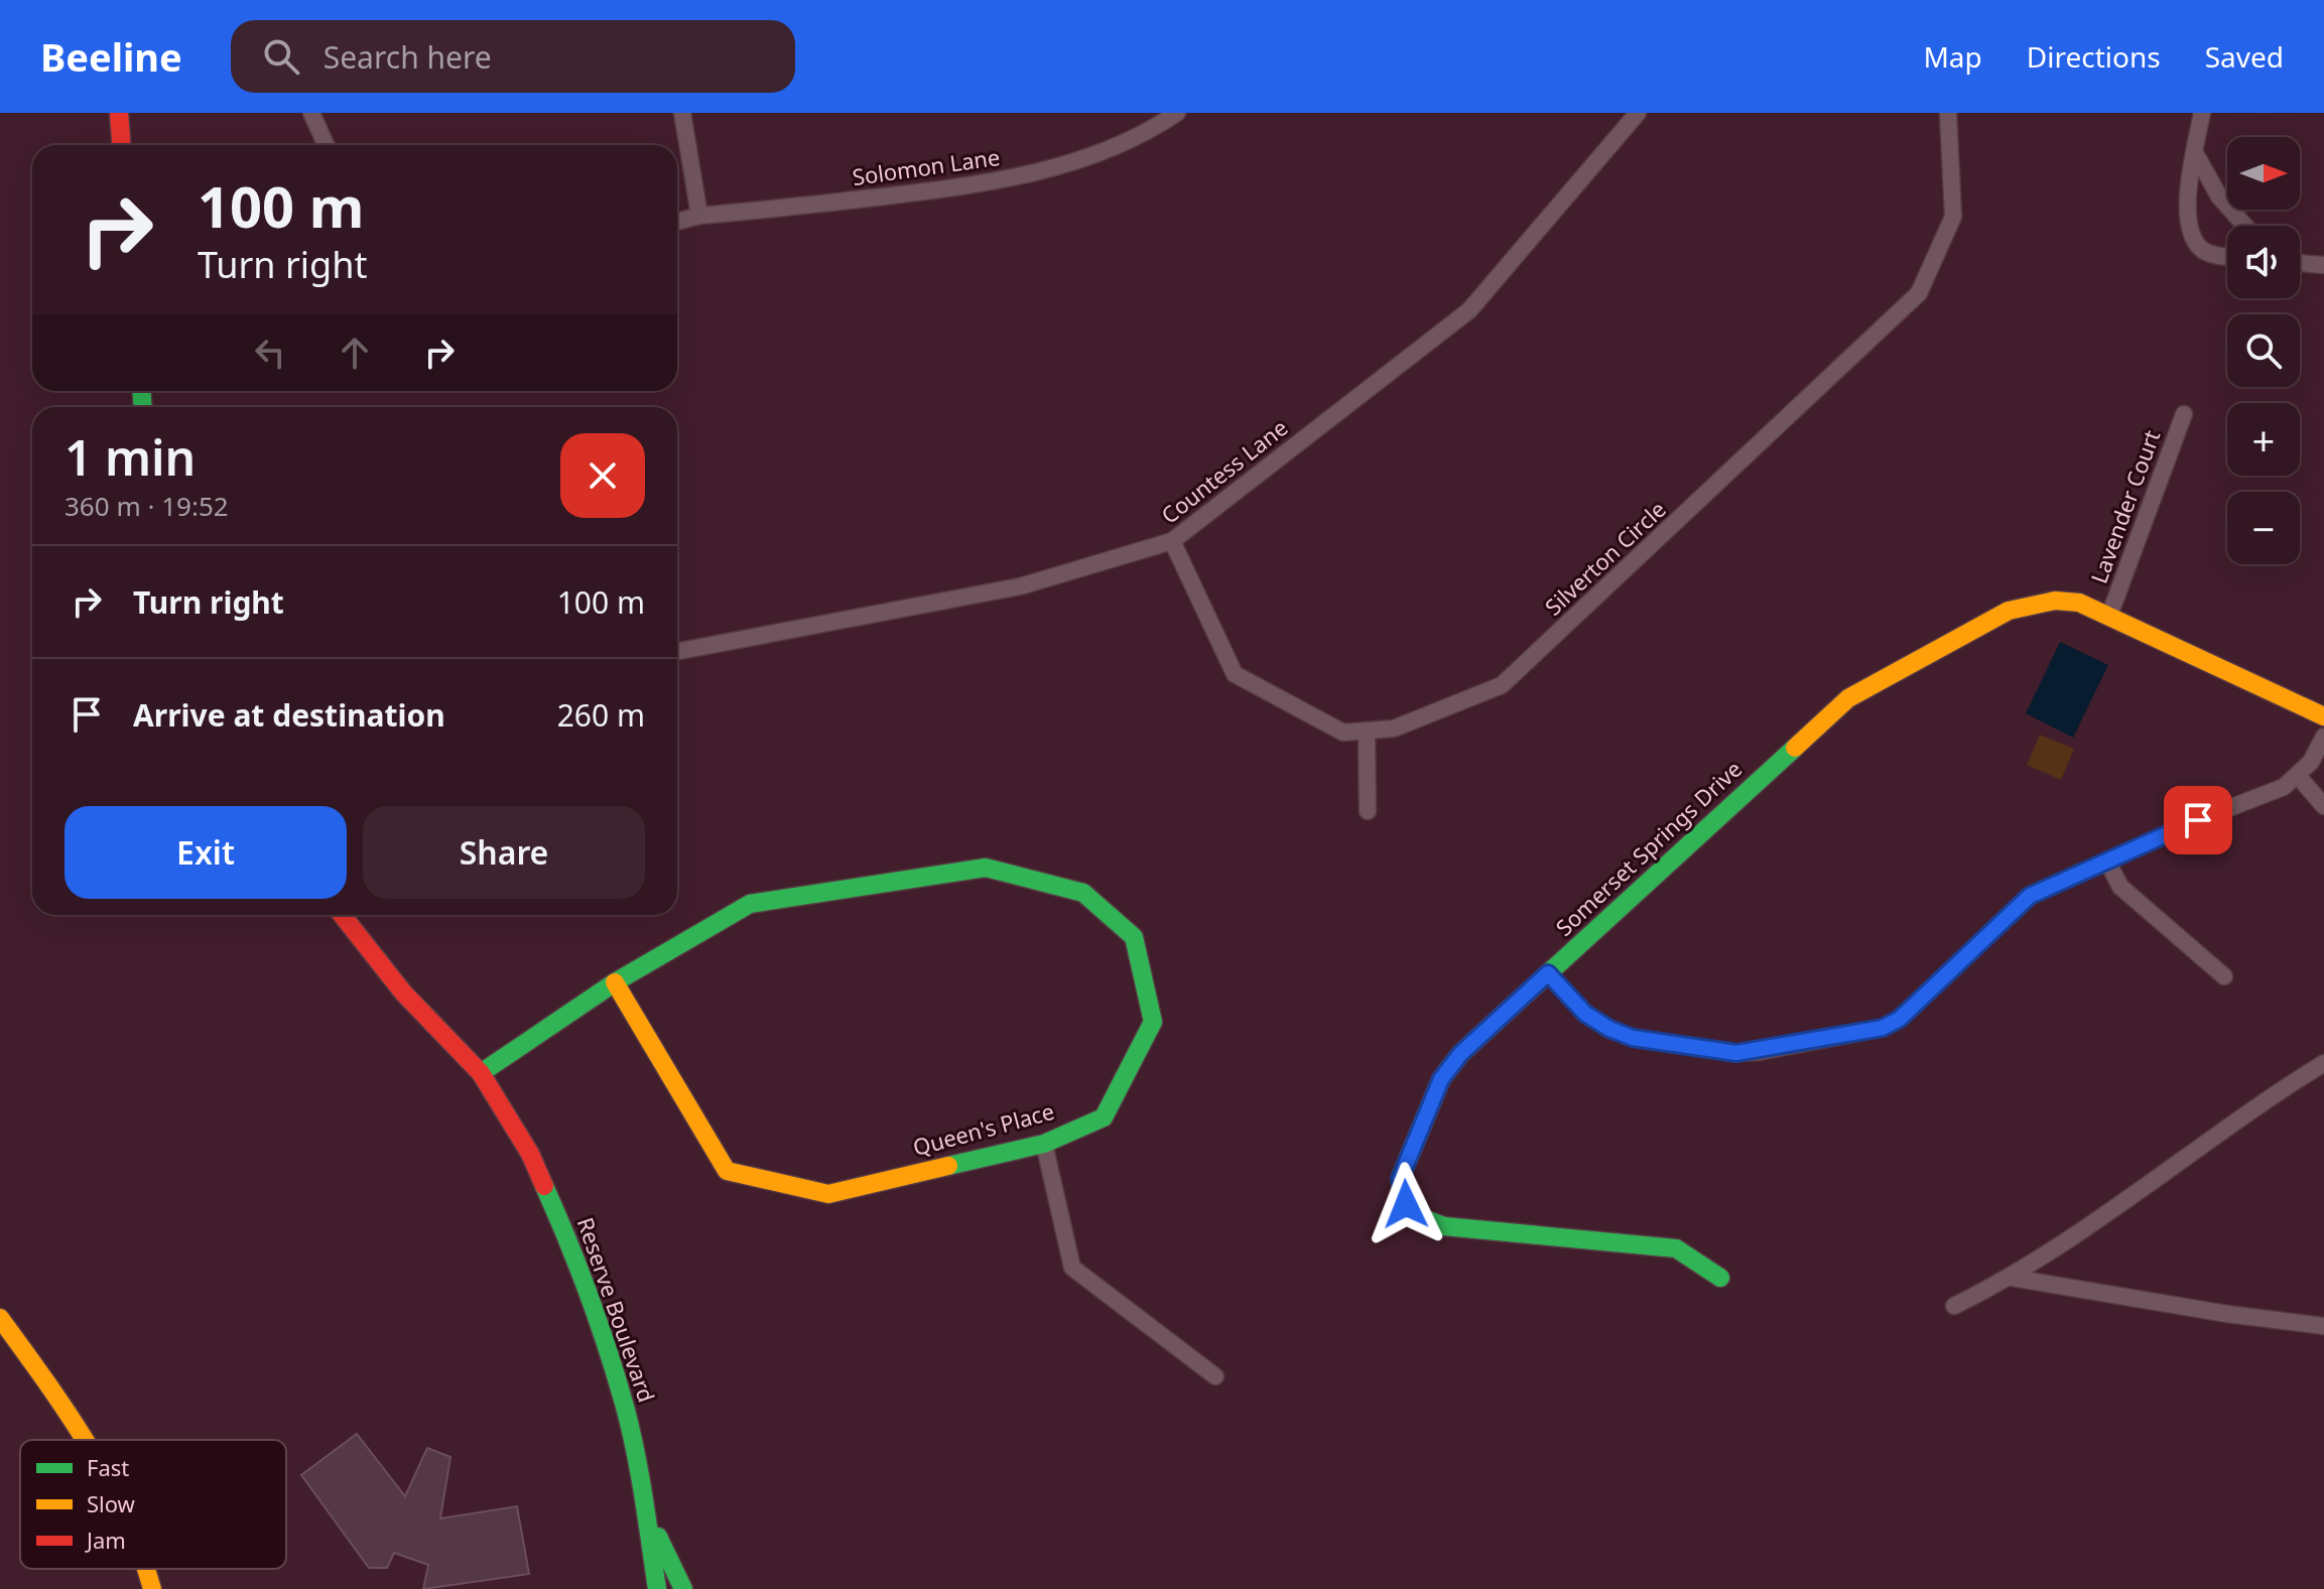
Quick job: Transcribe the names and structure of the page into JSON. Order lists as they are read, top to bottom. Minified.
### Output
{"streets":{"main road":["Somerset Springs Drive","Queen's Place","Reserve Boulevard"],"street":["Solomon Lane","Countess Lane","Lavender Court","Silverton Circle"]},"crossings":[["Countess Lane","Silverton Circle"],["Lavender Court","Somerset Springs Drive"],["Queen's Place","Reserve Boulevard"]],"legend":["Fast","Slow","Jam"],"north":"right","page":{"header":"Beeline","search":"Search here","nav":["Map","Directions","Saved"],"map_buttons":["+","−"],"turn":["100 m","Turn right"],"heading":["1 min","360 m · 19:52"],"list":[{"name":"Turn right","value":"100 m"},{"name":"Arrive at destination","value":"260 m"}],"buttons":["Exit","Share"]}}
